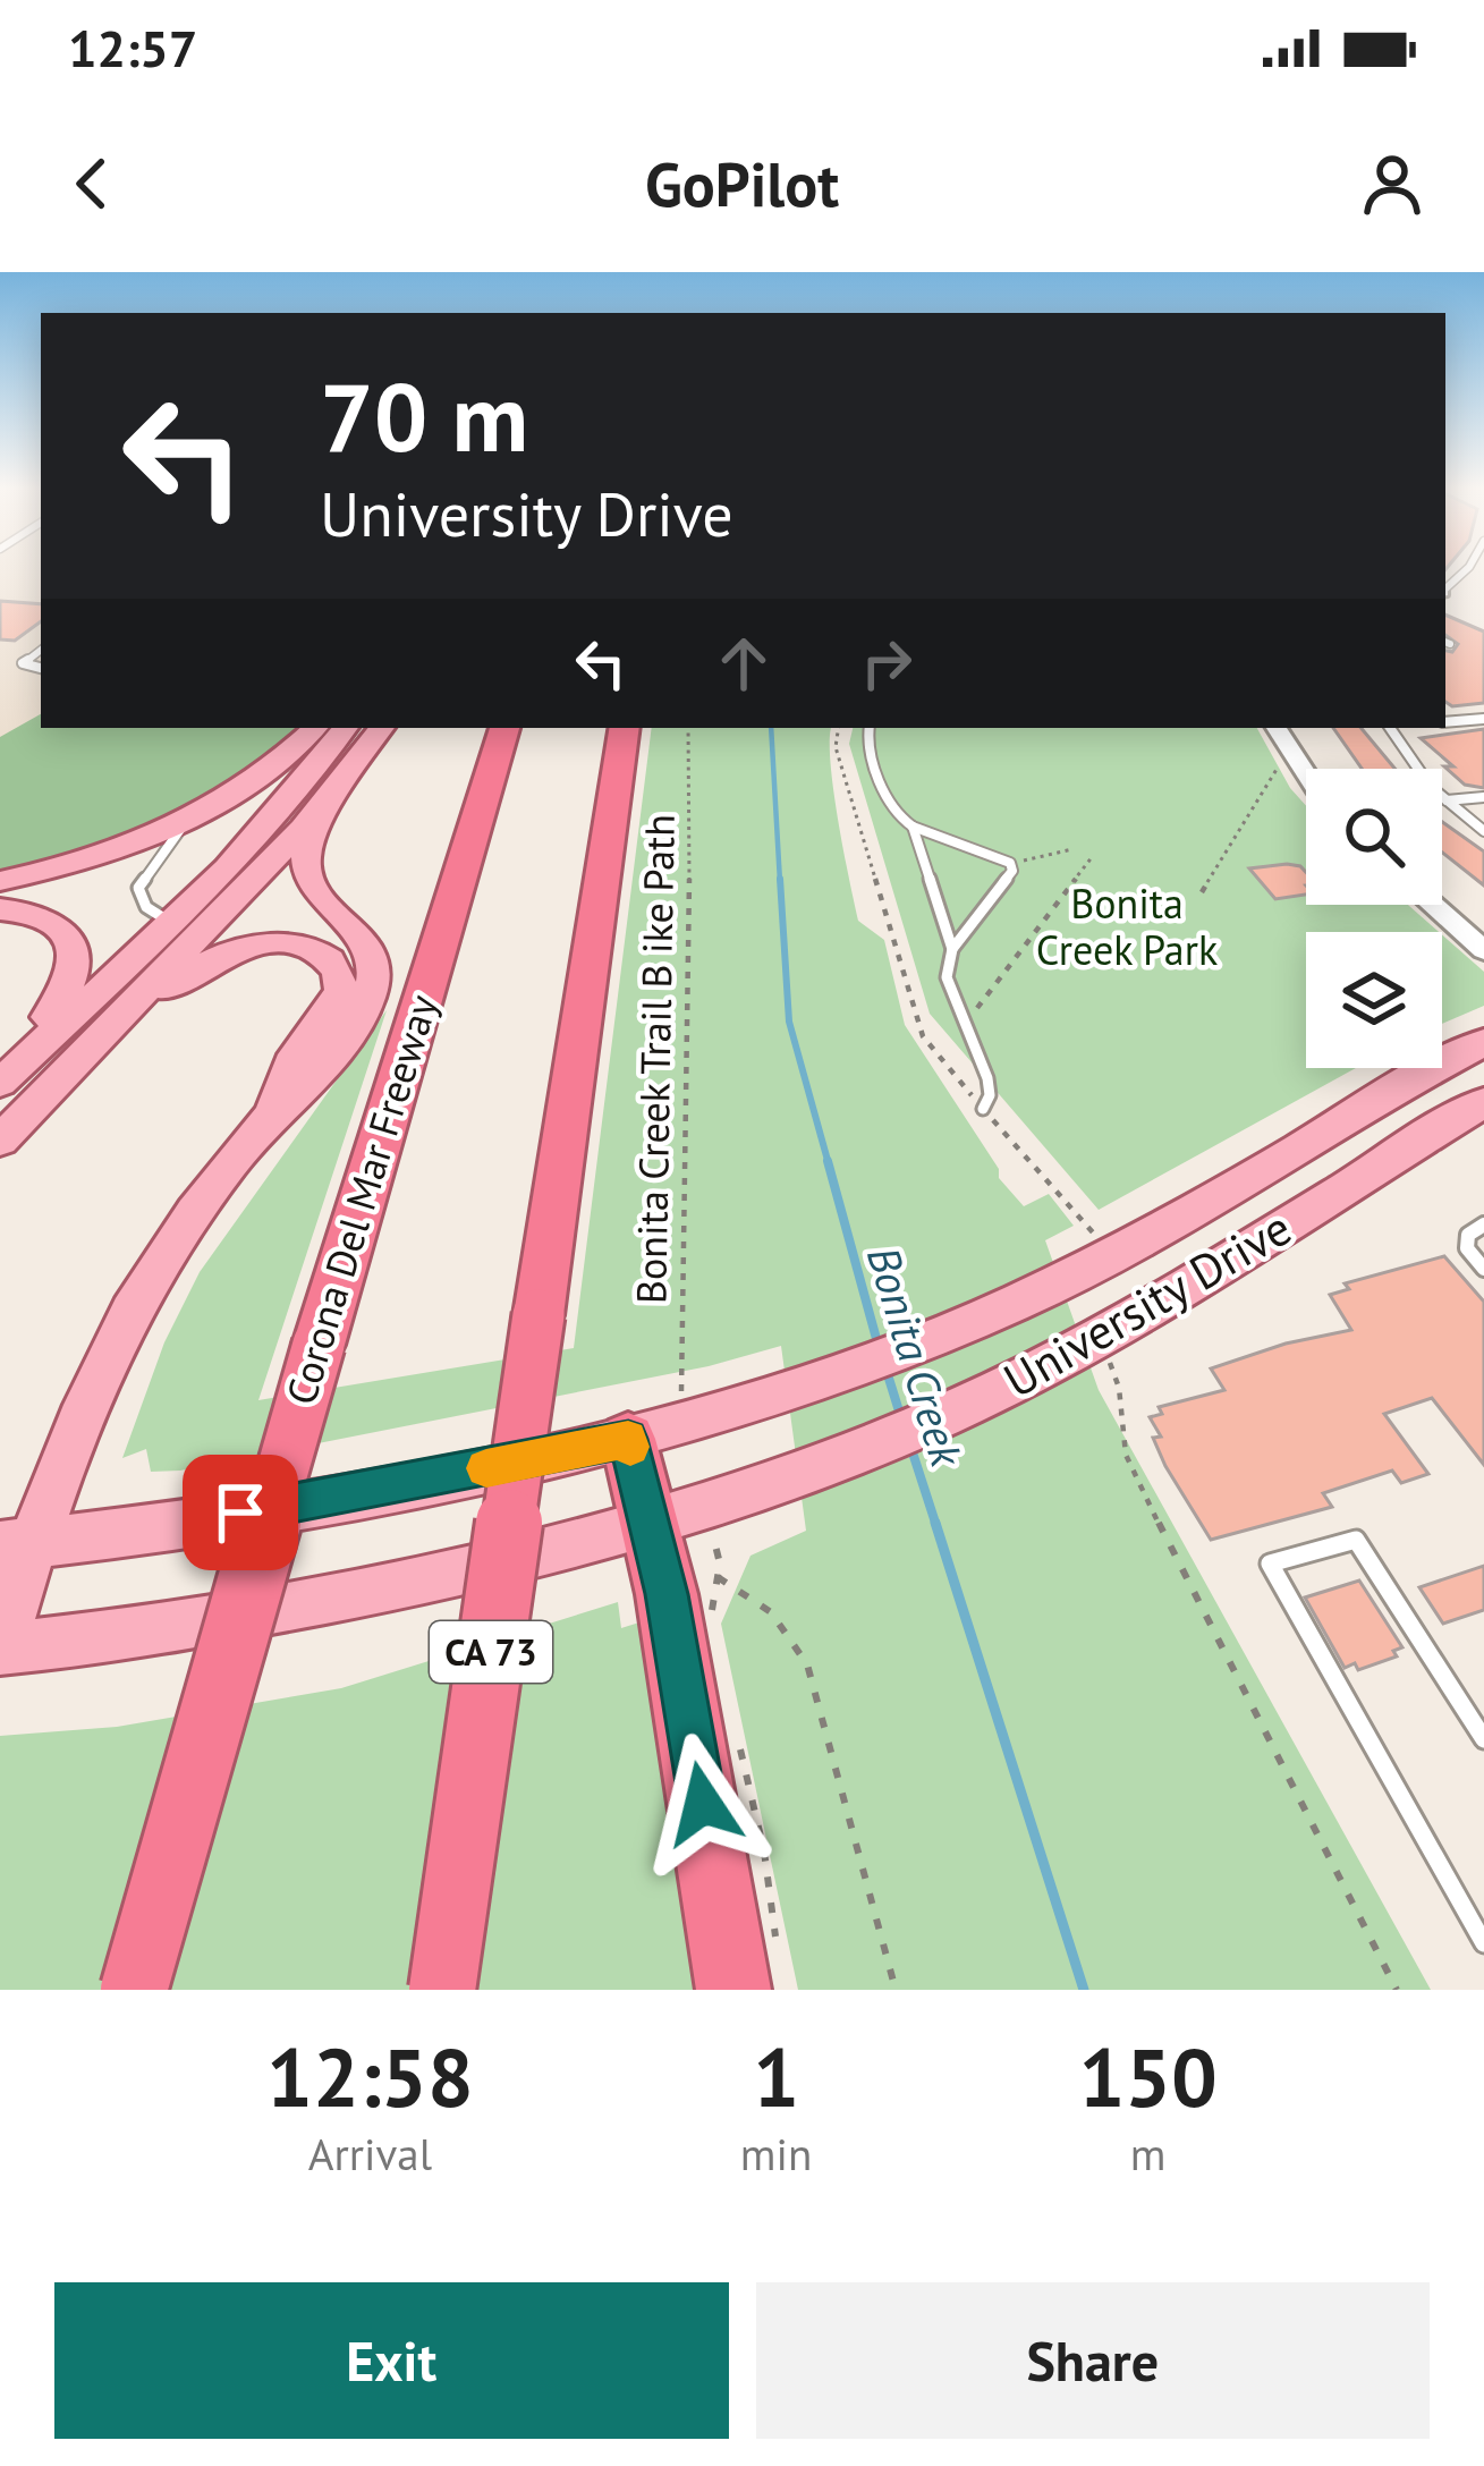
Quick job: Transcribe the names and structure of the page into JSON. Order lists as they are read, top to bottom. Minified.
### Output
{"streets":{"highway":["Corona Del Mar Freeway","CA 73"],"main road":["University Drive"],"path":["Bonita Creek Trail B ike Path"]},"water":["Bonita Creek"],"parks":["Bonita Creek Park"],"page":{"status":"12:57","header":"GoPilot","turn":["70 m","University Drive"],"eta":["12:58","Arrival","1","min","150","m"],"buttons":["Exit","Share"]}}
